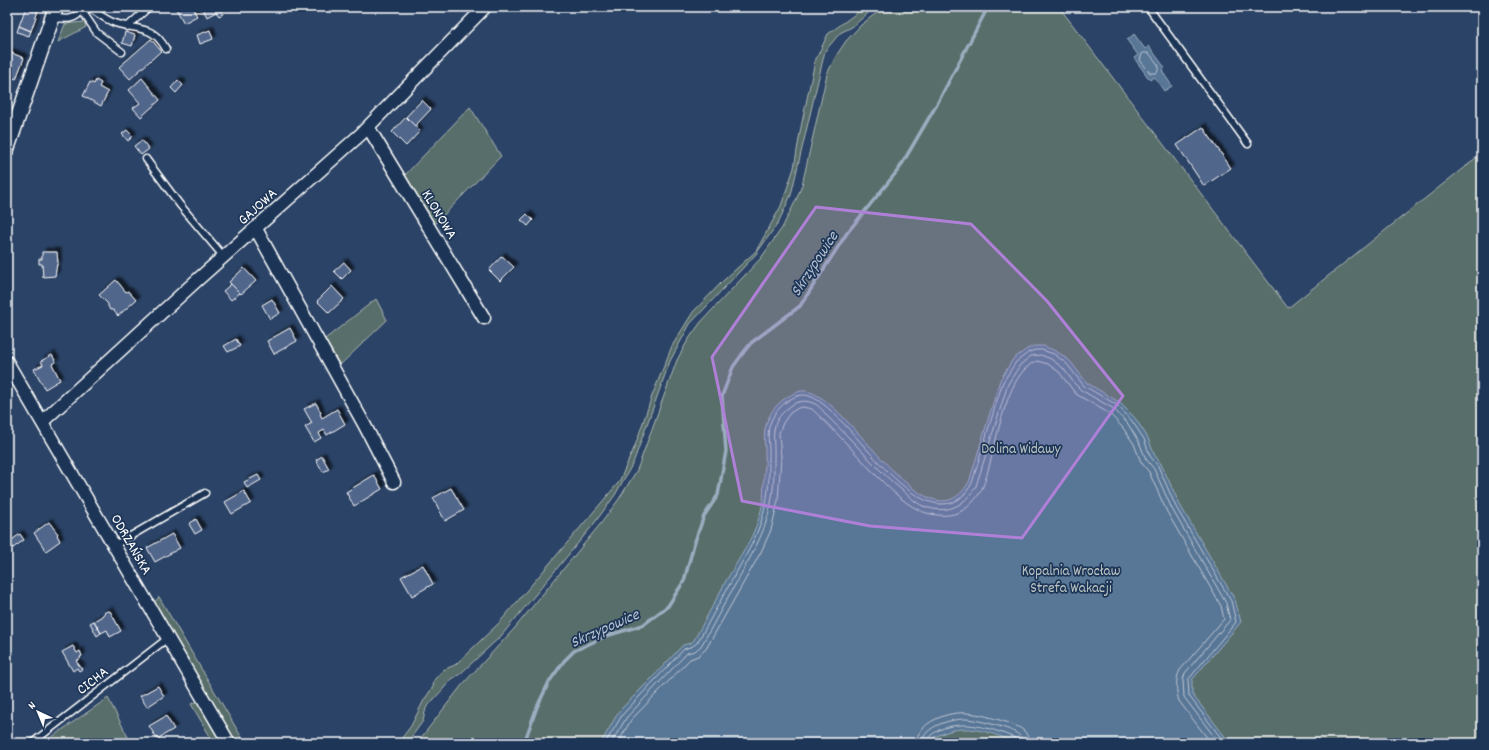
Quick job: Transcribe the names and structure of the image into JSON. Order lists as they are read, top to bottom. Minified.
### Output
{"streets":{"street":["GAJOWA","KLONOWA","ODRZAŃSKA"],"lane":["CICHA"]},"crossings":[["GAJOWA","KLONOWA"],["GAJOWA","ODRZAŃSKA"],["ODRZAŃSKA","CICHA"]],"water":["Skrzypowice"],"parks":["Dolina Widawy","Kopalnia Wrocław Strefa Wakacji"],"north":"top left"}
